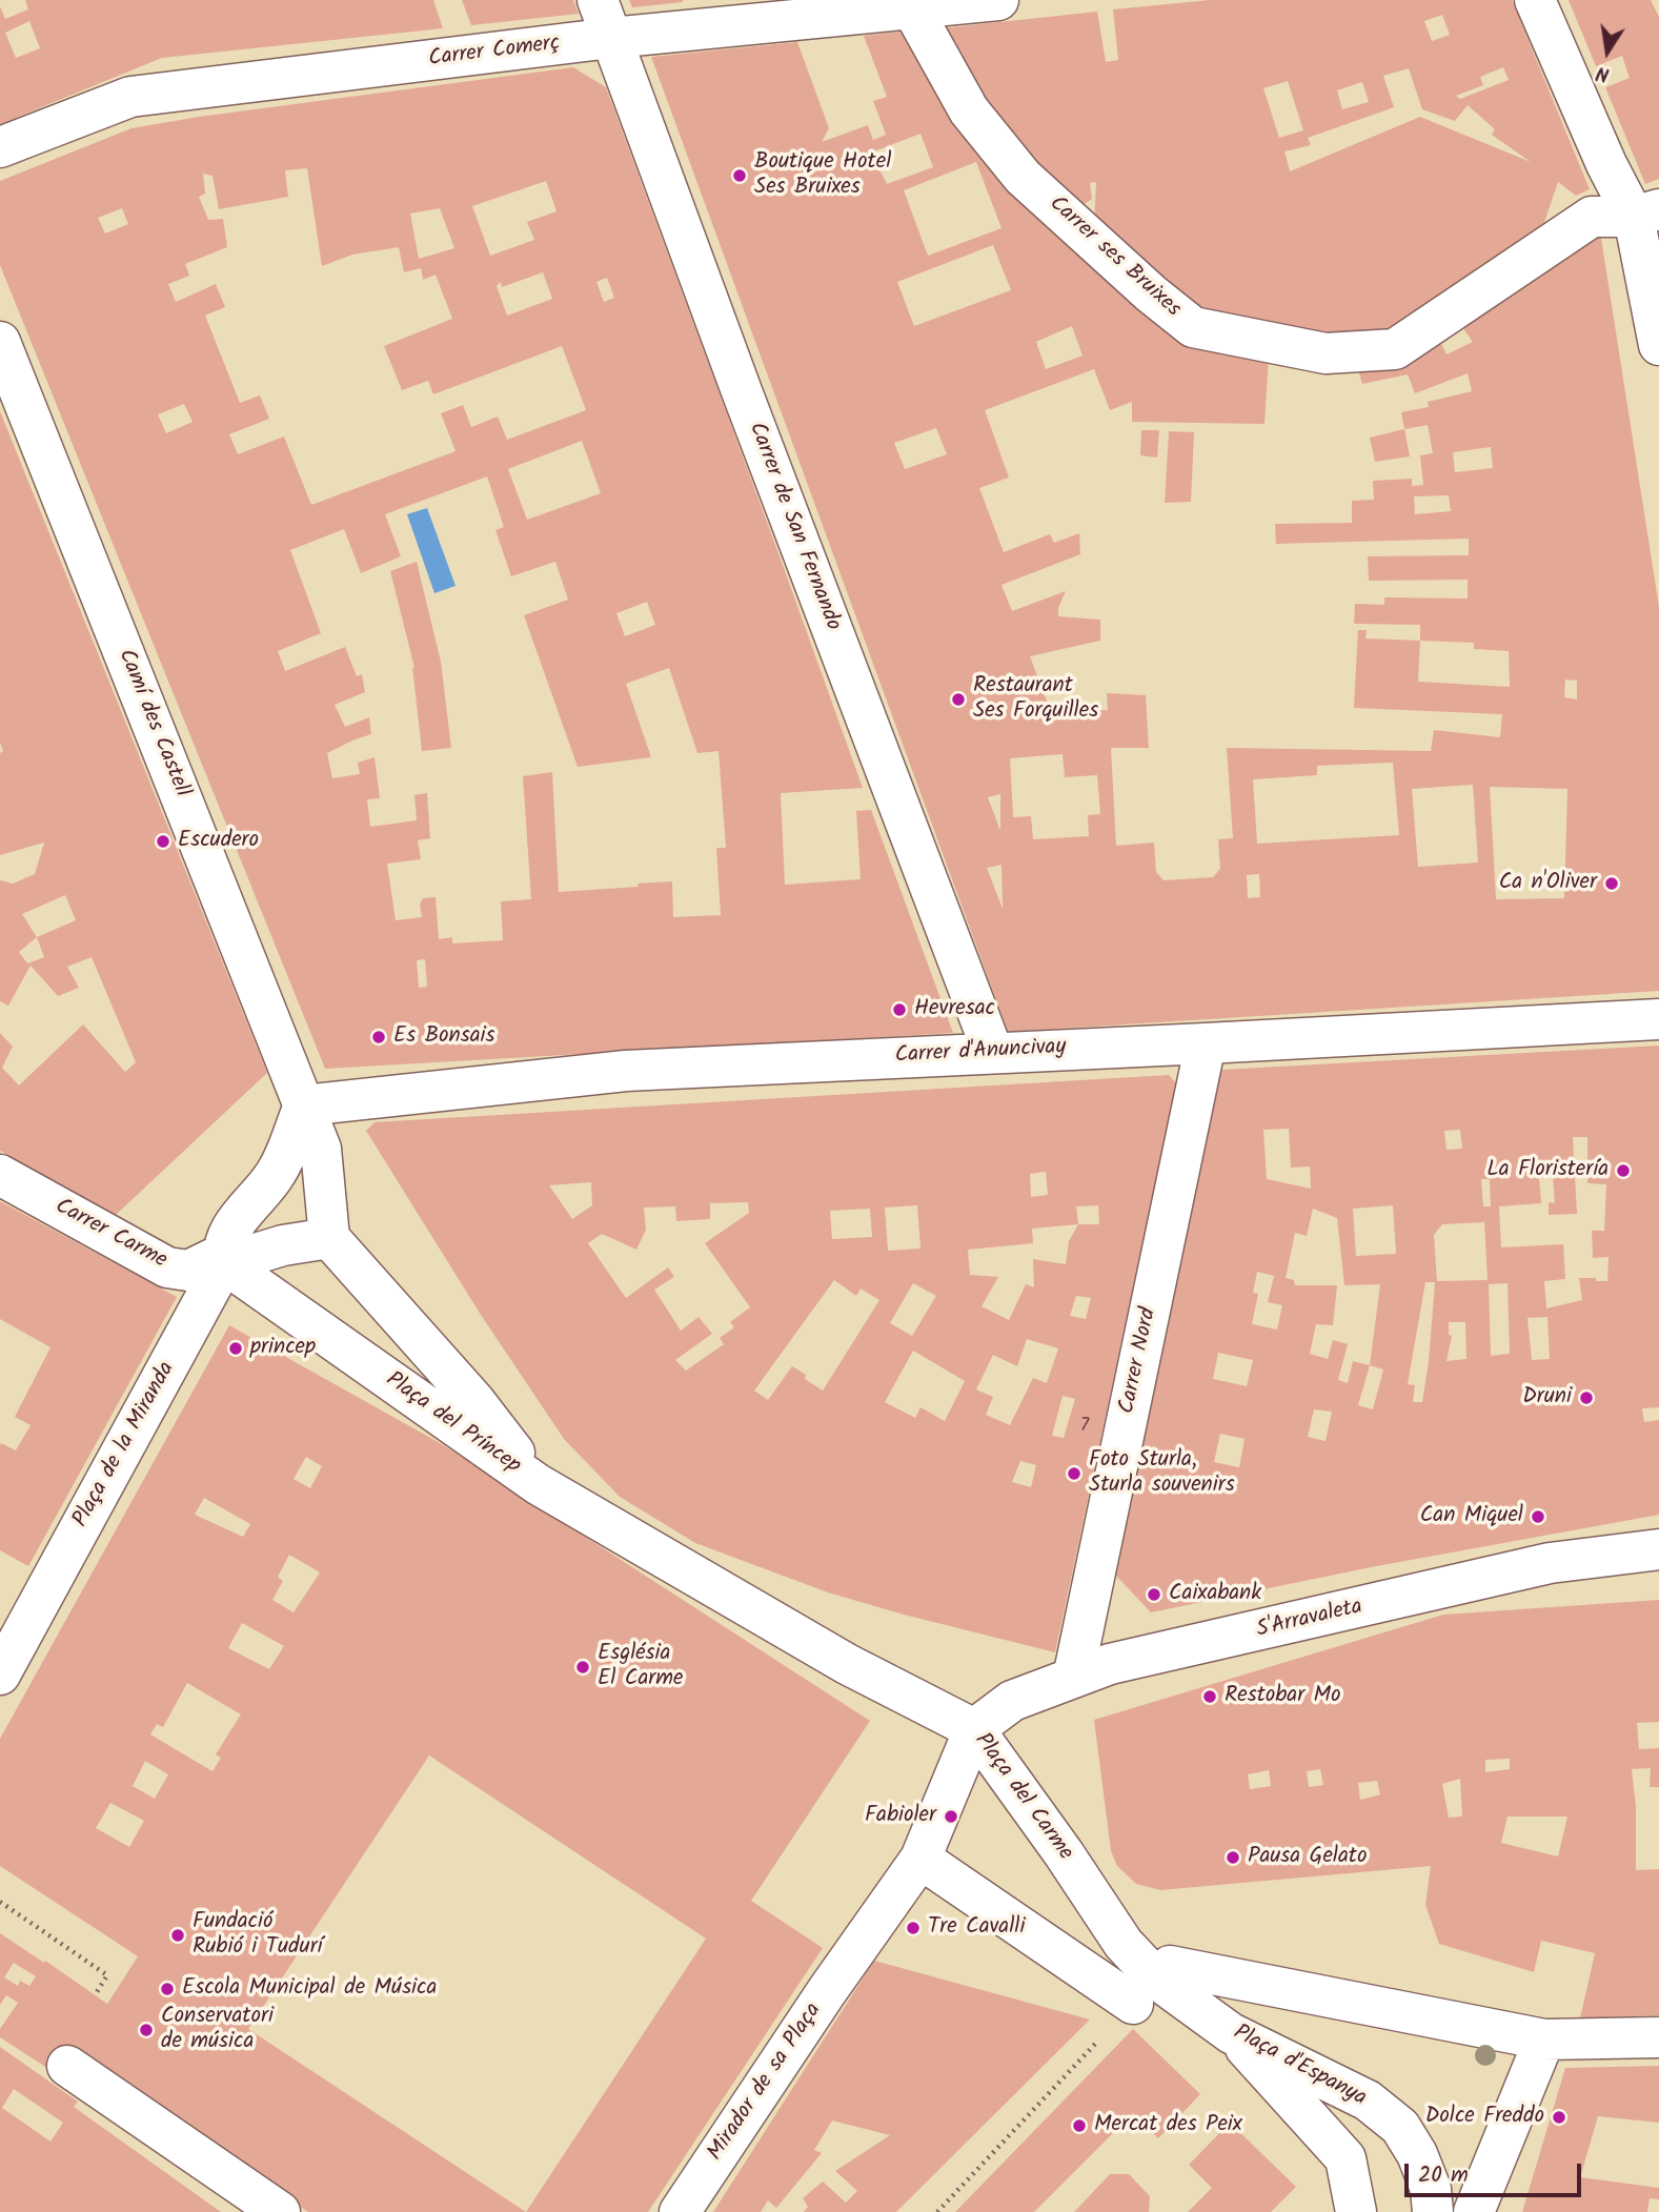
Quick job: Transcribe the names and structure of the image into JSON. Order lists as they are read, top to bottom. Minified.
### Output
{"streets":{"street":["Carrer Comerç","Carrer ses Bruixes","Carrer de San Fernando","Camí des Castell","Carrer d'Anuncivay","Carrer Carme","Carrer Nord","Plaça del Príncep","Plaça de la Miranda","S'Arravaleta","Plaça del Carme","Plaça d'Espanya","Mirador de sa Plaça"]},"crossings":[["Carrer Comerç","Carrer ses Bruixes"],["Carrer Comerç","Carrer de San Fernando"],["Carrer de San Fernando","Carrer d'Anuncivay"],["Camí des Castell","Carrer d'Anuncivay"],["Camí des Castell","Carrer Carme"],["Carrer d'Anuncivay","Carrer Nord"],["Carrer Carme","Plaça del Príncep"],["Carrer Carme","Plaça de la Miranda"],["Carrer Nord","S'Arravaleta"],["Plaça del Príncep","Plaça de la Miranda"],["Plaça del Príncep","Plaça del Carme"],["S'Arravaleta","Plaça del Carme"],["S'Arravaleta","Mirador de sa Plaça"],["Plaça del Carme","Plaça d'Espanya"],["Plaça del Carme","Mirador de sa Plaça"]],"places":["Boutique Hotel Ses Bruixes","Restaurant Ses Forquilles","Escudero","Ca n'Oliver","Hevresac","Es Bonsais","La Floristería","princep","Druni","Foto Sturla, Sturla souvenirs","Can Miquel","Caixabank","Església El Carme","Restobar Mo","Fabioler","Pausa Gelato","Tre Cavalli","Fundació Rubió i Tudurí","Escola Municipal de Música","Conservatori de música","Dolce Freddo","Mercat des Peix"],"house_numbers":["7"],"scale_bar":"20 m","north":"bottom"}
